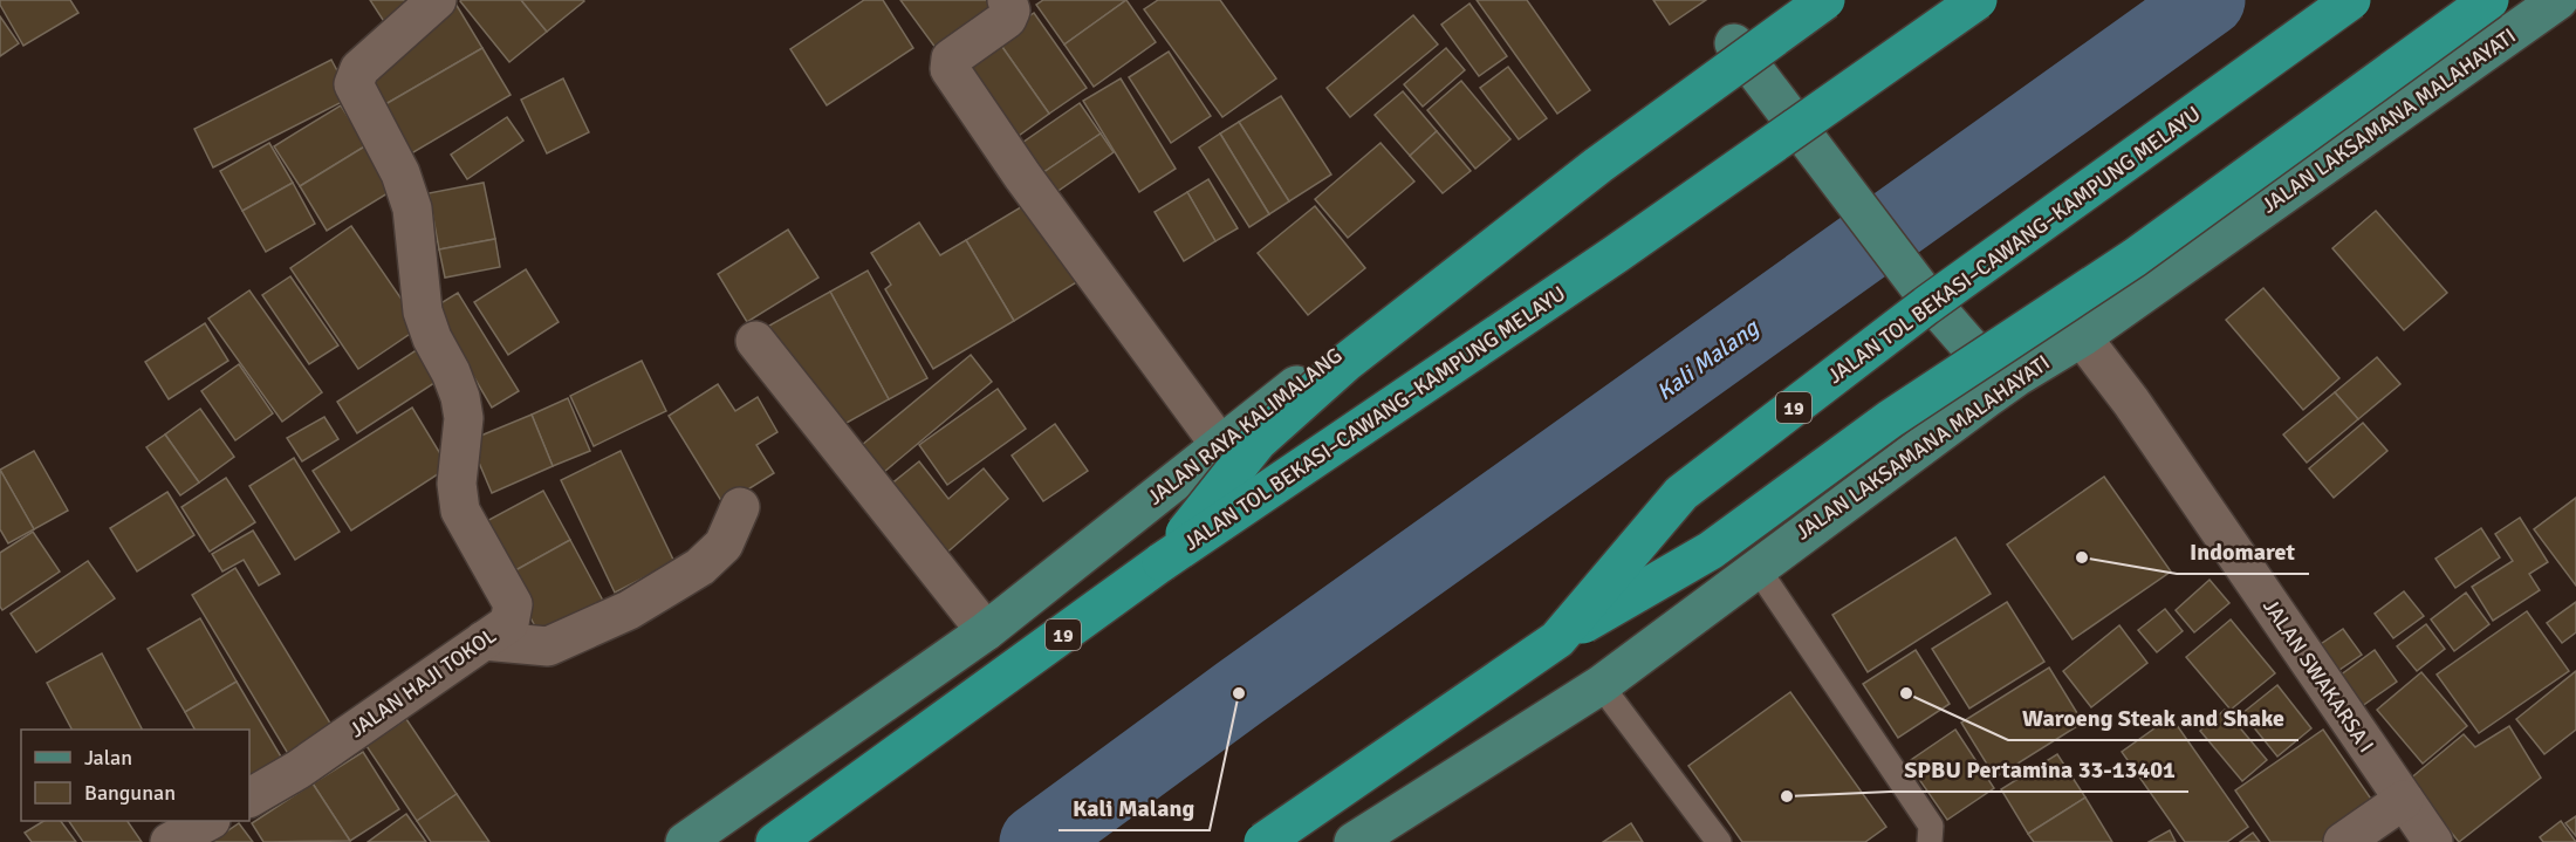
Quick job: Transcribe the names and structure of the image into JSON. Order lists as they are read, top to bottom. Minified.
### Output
{"streets":{"highway":["JALAN TOL BEKASI–CAWANG–KAMPUNG MELAYU","19"],"main road":["JALAN LAKSAMANA MALAHAYATI","JALAN RAYA KALIMALANG"],"street":["JALAN SWAKARSA I","JALAN HAJI TOKOL"]},"crossings":[["JALAN LAKSAMANA MALAHAYATI","JALAN SWAKARSA I"]],"water":["Kali Malang"],"places":["Indomaret","Kali Malang","Waroeng Steak and Shake","SPBU Pertamina 33-13401"],"legend":["Jalan","Bangunan"]}
